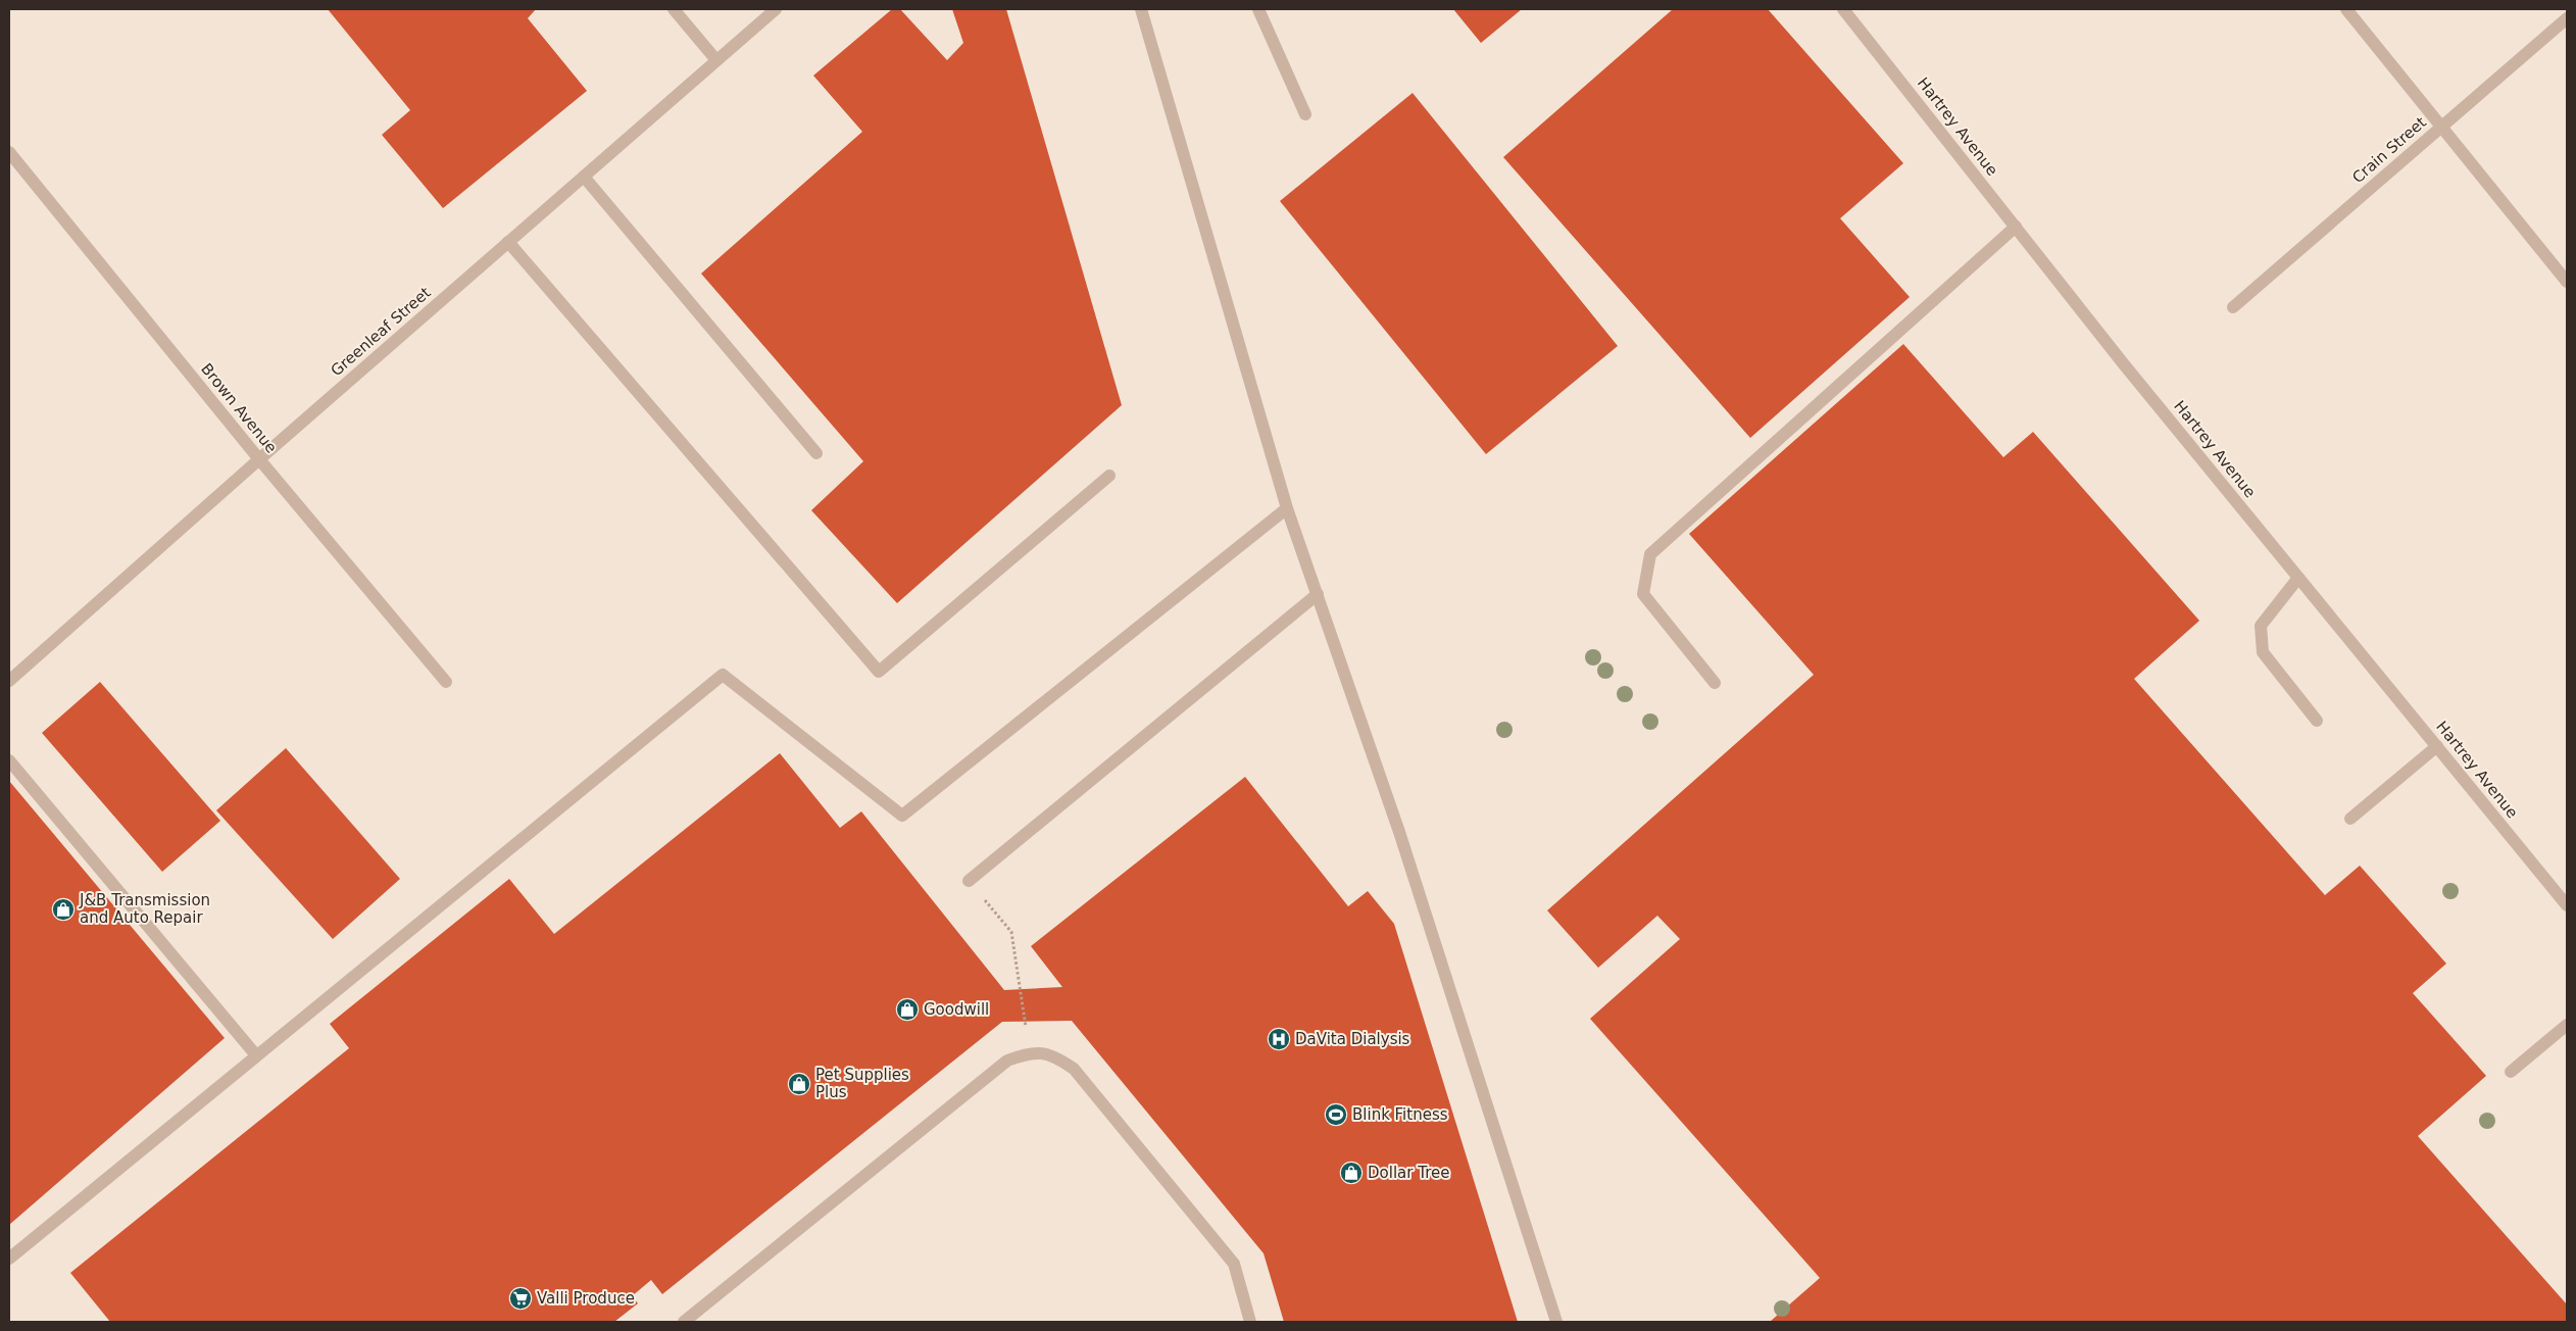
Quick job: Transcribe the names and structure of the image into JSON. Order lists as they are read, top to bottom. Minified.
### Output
{"streets":{"street":["Hartrey Avenue","Crain Street","Greenleaf Street","Brown Avenue"]},"crossings":[["Greenleaf Street","Brown Avenue"]],"places":{"shop":["J&B Transmission and Auto Repair","Goodwill","Pet Supplies Plus","Dollar Tree"],"hospital":["DaVita Dialysis"],"sports":["Blink Fitness"],"supermarket":["Valli Produce"]}}
